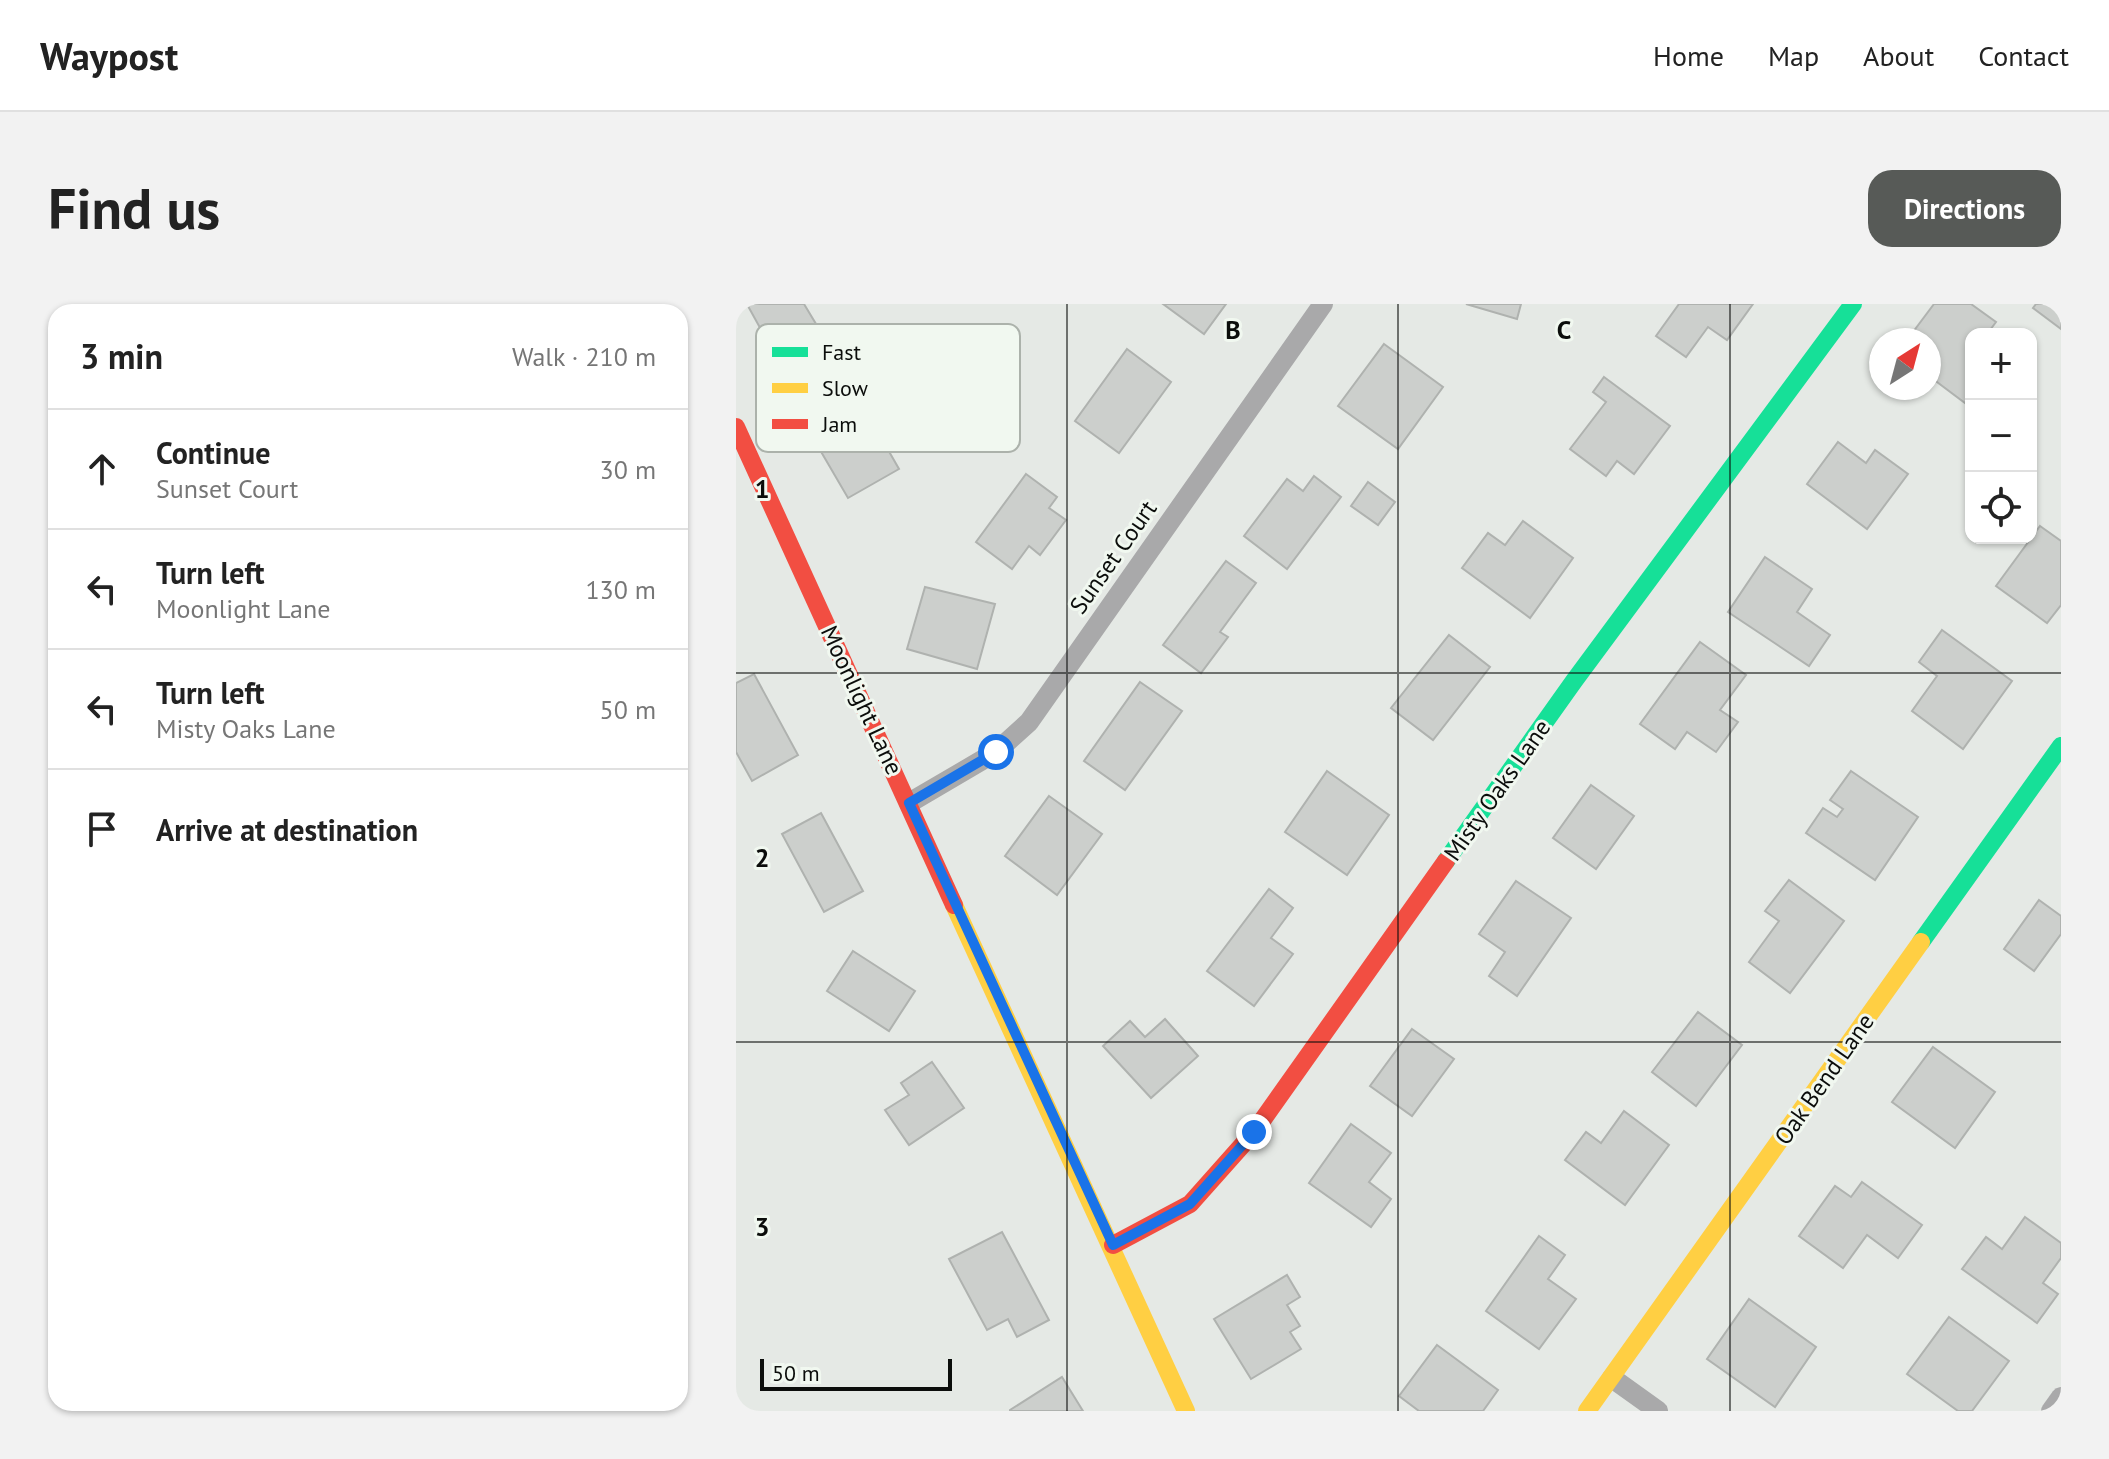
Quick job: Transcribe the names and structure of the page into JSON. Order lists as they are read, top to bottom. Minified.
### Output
{"streets":{"street":["Sunset Court","Moonlight Lane","Misty Oaks Lane","Oak Bend Lane"]},"crossings":[["Sunset Court","Moonlight Lane"],["Moonlight Lane","Misty Oaks Lane"]],"legend":["Fast","Slow","Jam"],"scale_bar":"50 m","north":"top right","page":{"header":"Waypost","nav":["Home","Map","About","Contact"],"buttons":"Directions","title":"Find us","heading":["3 min","Walk · 210 m"],"map_buttons":["+","−"],"list":[["Continue","Sunset Court","30 m"],["Turn left","Moonlight Lane","130 m"],["Turn left","Misty Oaks Lane","50 m"],"Arrive at destination"],"scale":"50 m"},"grid":{"columns":["B","C"],"rows":["1","2","3"]}}
